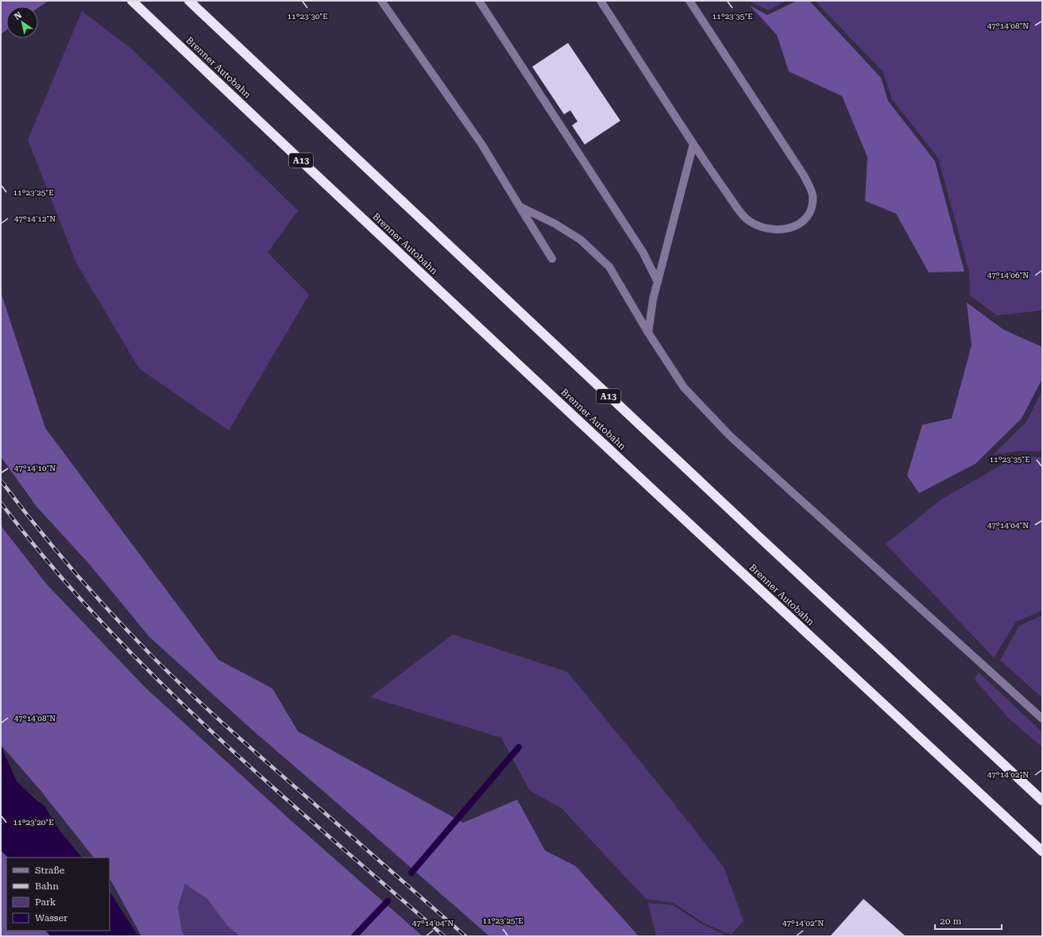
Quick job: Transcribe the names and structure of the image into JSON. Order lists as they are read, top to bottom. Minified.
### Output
{"streets":{"highway":["Brenner Autobahn","A13"]},"legend":["Straße","Bahn","Park","Wasser"],"scale_bar":"20 m","north":"top left","coordinates":["11°23'30\"E","11°23'35\"E","47°14'08\"N","11°23'25\"E","47°14'12\"N","47°14'06\"N","47°14'10\"N","47°14'04\"N","47°14'02\"N","11°23'20\"E"]}
